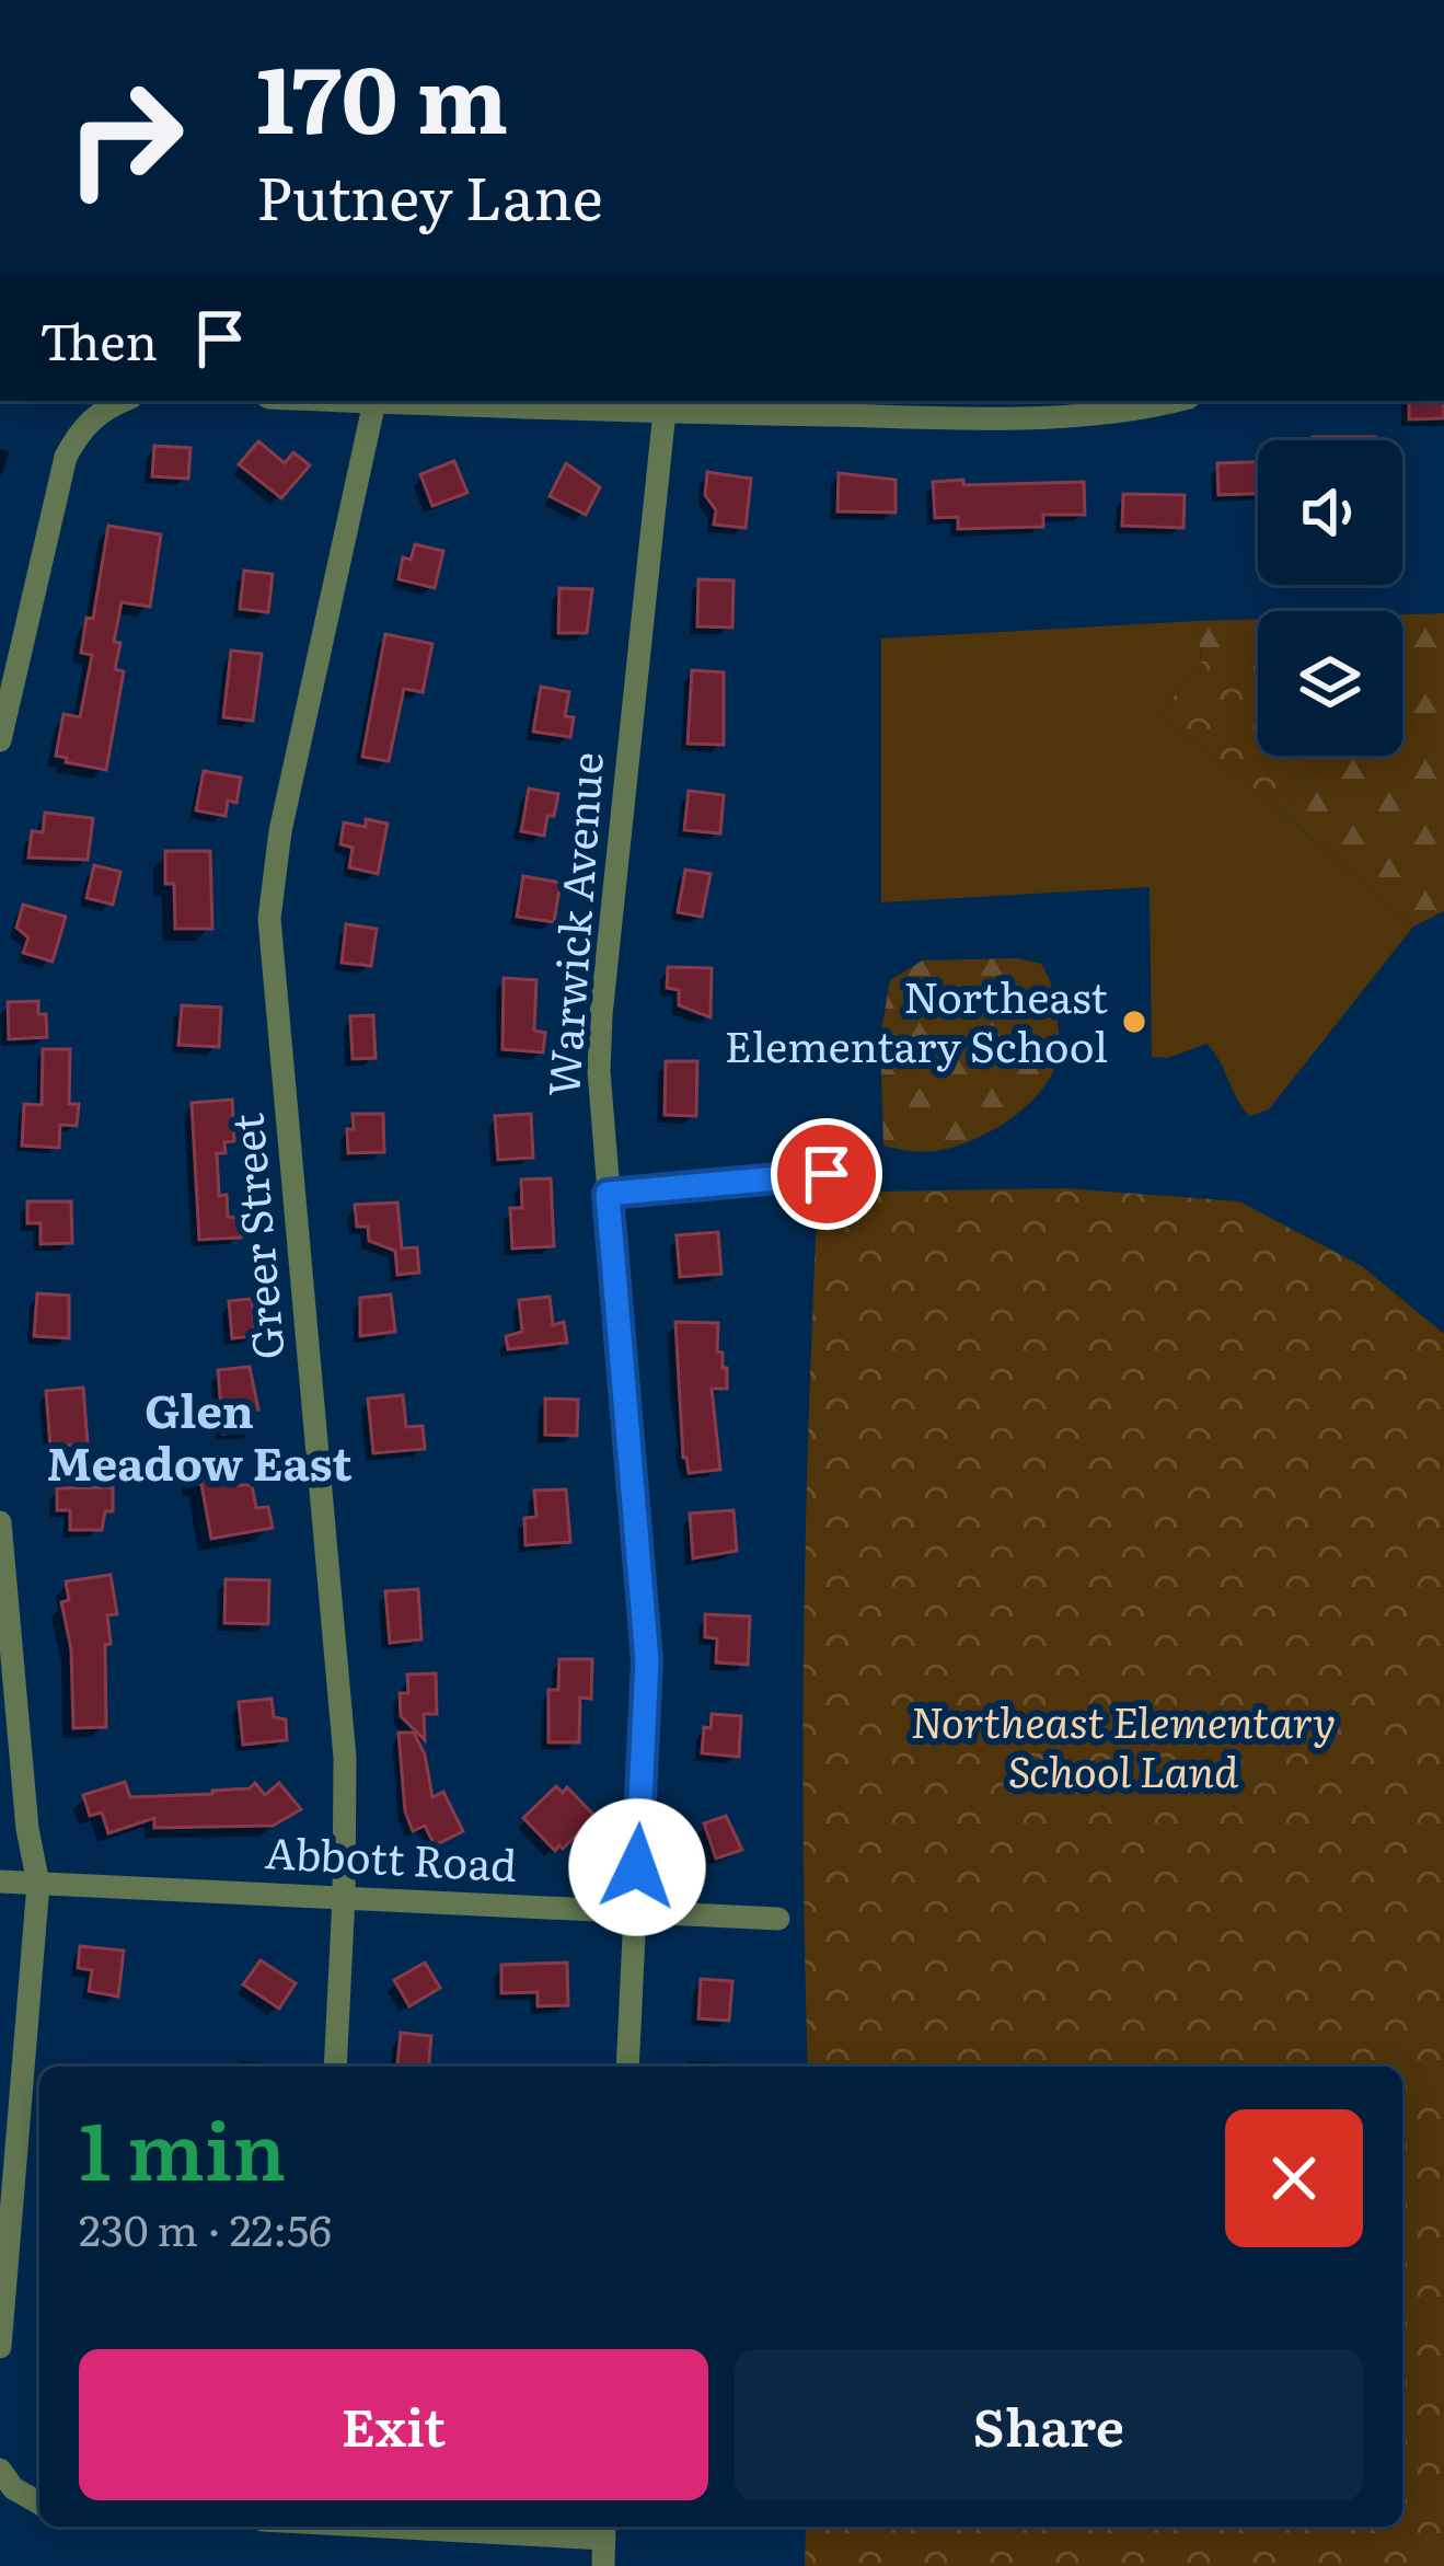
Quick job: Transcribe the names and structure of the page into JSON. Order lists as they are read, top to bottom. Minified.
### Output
{"streets":{"street":["Warwick Avenue","Greer Street","Abbott Road"]},"crossings":[["Warwick Avenue","Abbott Road"],["Greer Street","Abbott Road"]],"districts":["Glen Meadow East"],"parks":["Northeast Elementary School Land"],"places":["Northeast Elementary School"],"page":{"turn":["170 m","Putney Lane"],"then":"Then","heading":["1 min","230 m · 22:56"],"buttons":["Exit","Share"]}}
